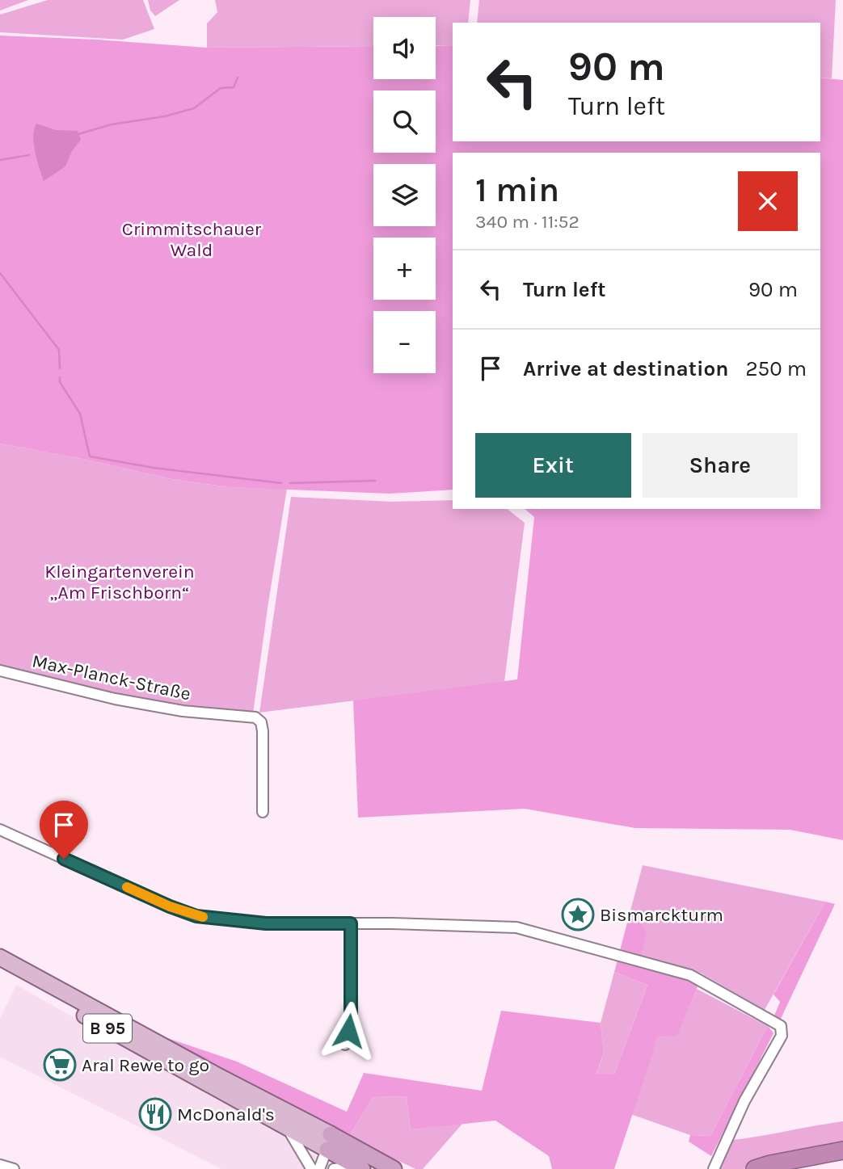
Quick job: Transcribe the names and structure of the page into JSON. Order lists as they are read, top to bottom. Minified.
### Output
{"streets":{"highway":["B 95"],"street":["Max-Planck-Straße"]},"parks":["Crimmitschauer Wald","Kleingartenverein „Am Frischborn“"],"places":{"place":["Bismarckturm"],"supermarket":["Aral Rewe to go"],"restaurant":["McDonald's"]},"page":{"map_buttons":["+","−"],"turn":["90 m","Turn left"],"heading":["1 min","340 m · 11:52"],"list":[{"name":"Turn left","value":"90 m"},{"name":"Arrive at destination","value":"250 m"}],"buttons":["Exit","Share"]}}
